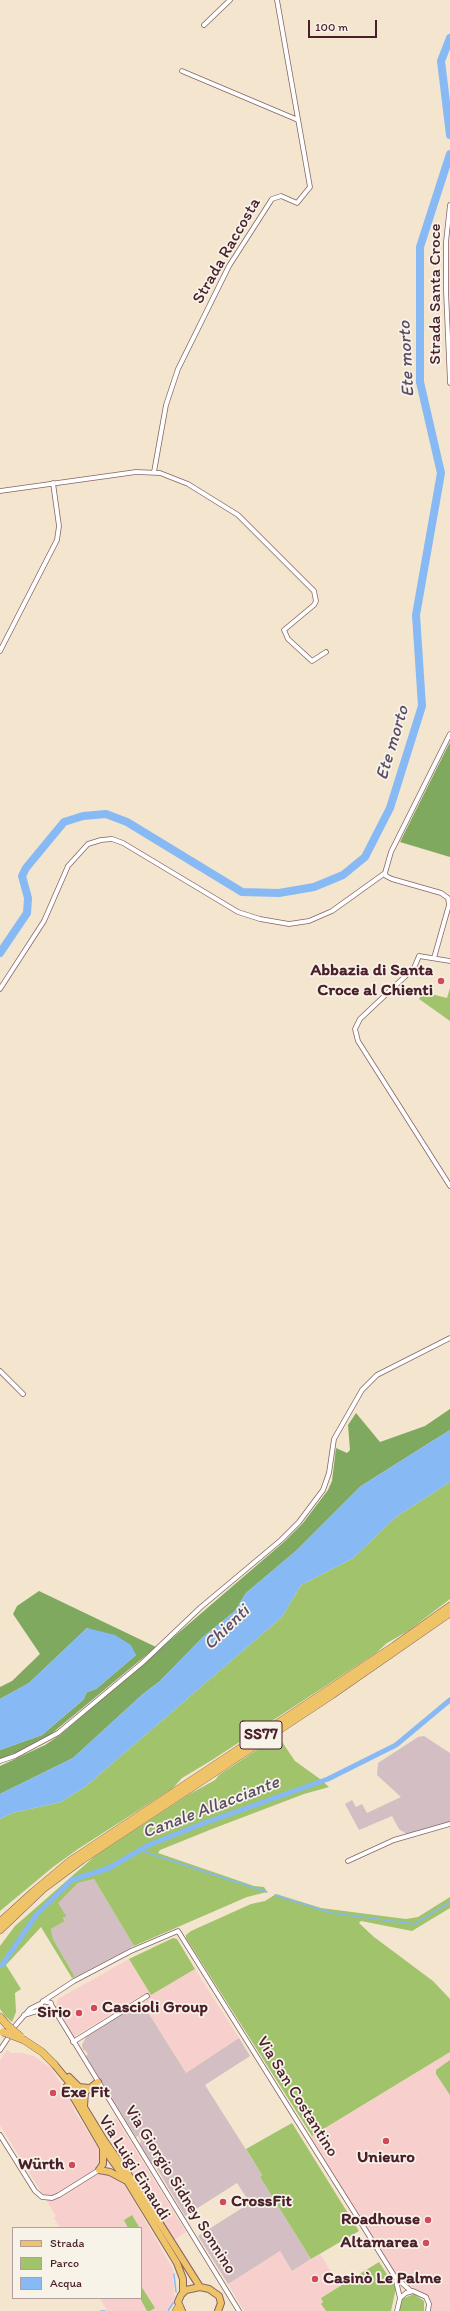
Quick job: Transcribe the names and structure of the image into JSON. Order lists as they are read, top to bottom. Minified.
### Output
{"streets":{"highway":["SS77"],"main road":["Via Luigi Einaudi"],"street":["Strada Raccosta","Strada Santa Croce","Via San Costantino","Via Giorgio Sidney Sonnino"]},"water":["Ete morto","Chienti","Canale Allacciante"],"places":["Abbazia di Santa Croce al Chienti","Cascioli Group","Sirio","Exe Fit","Unieuro","Würth","CrossFit","Roadhouse","Altamarea","Casinò Le Palme"],"legend":["Strada","Parco","Acqua"],"scale_bar":"100 m"}
